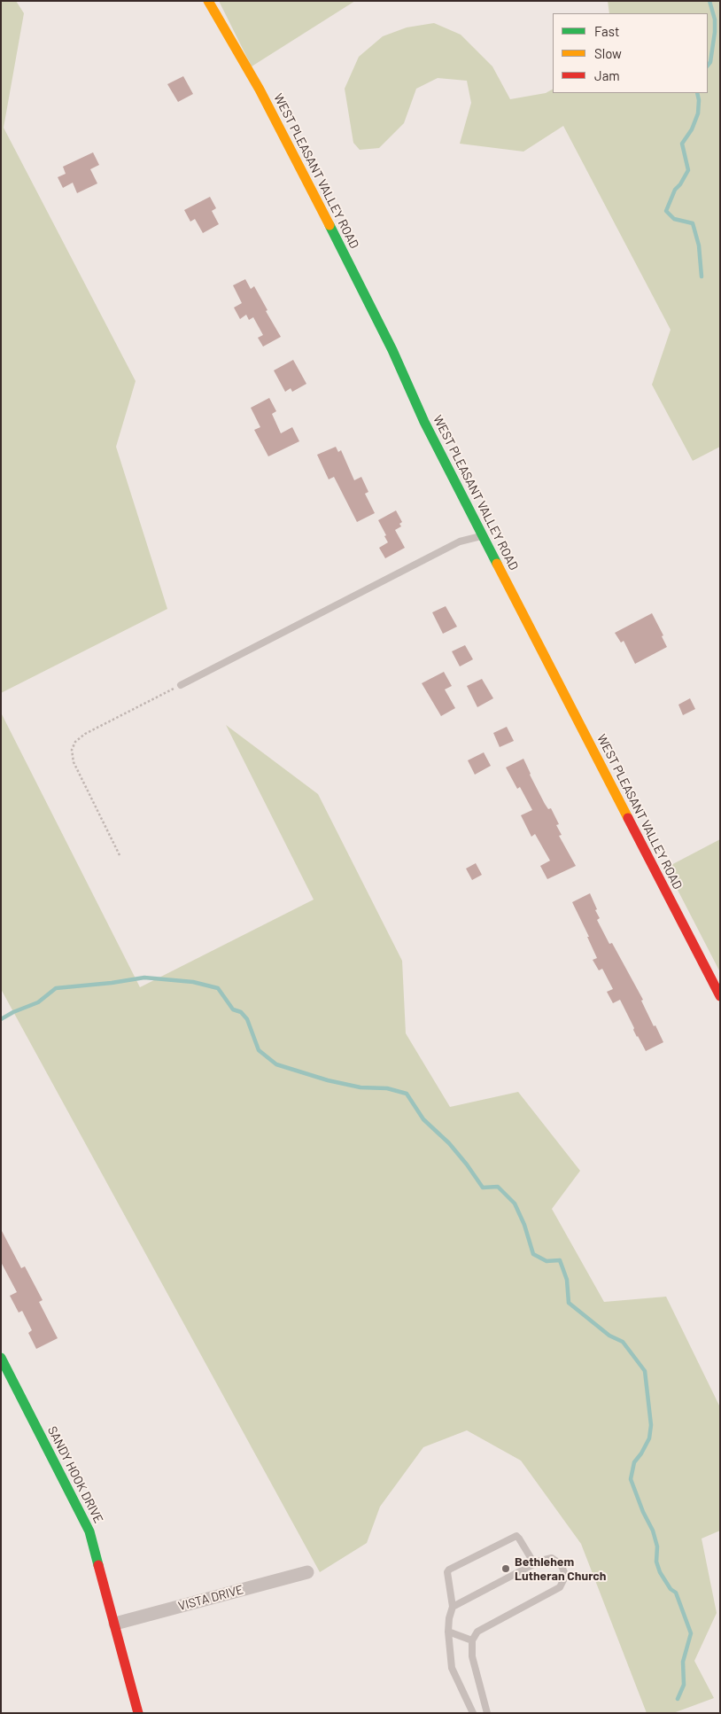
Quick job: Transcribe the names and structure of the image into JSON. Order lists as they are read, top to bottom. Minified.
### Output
{"streets":{"main road":["WEST PLEASANT VALLEY ROAD","SANDY HOOK DRIVE"],"street":["VISTA DRIVE"]},"crossings":[["SANDY HOOK DRIVE","VISTA DRIVE"]],"places":["Bethlehem Lutheran Church"],"legend":["Fast","Slow","Jam"]}
